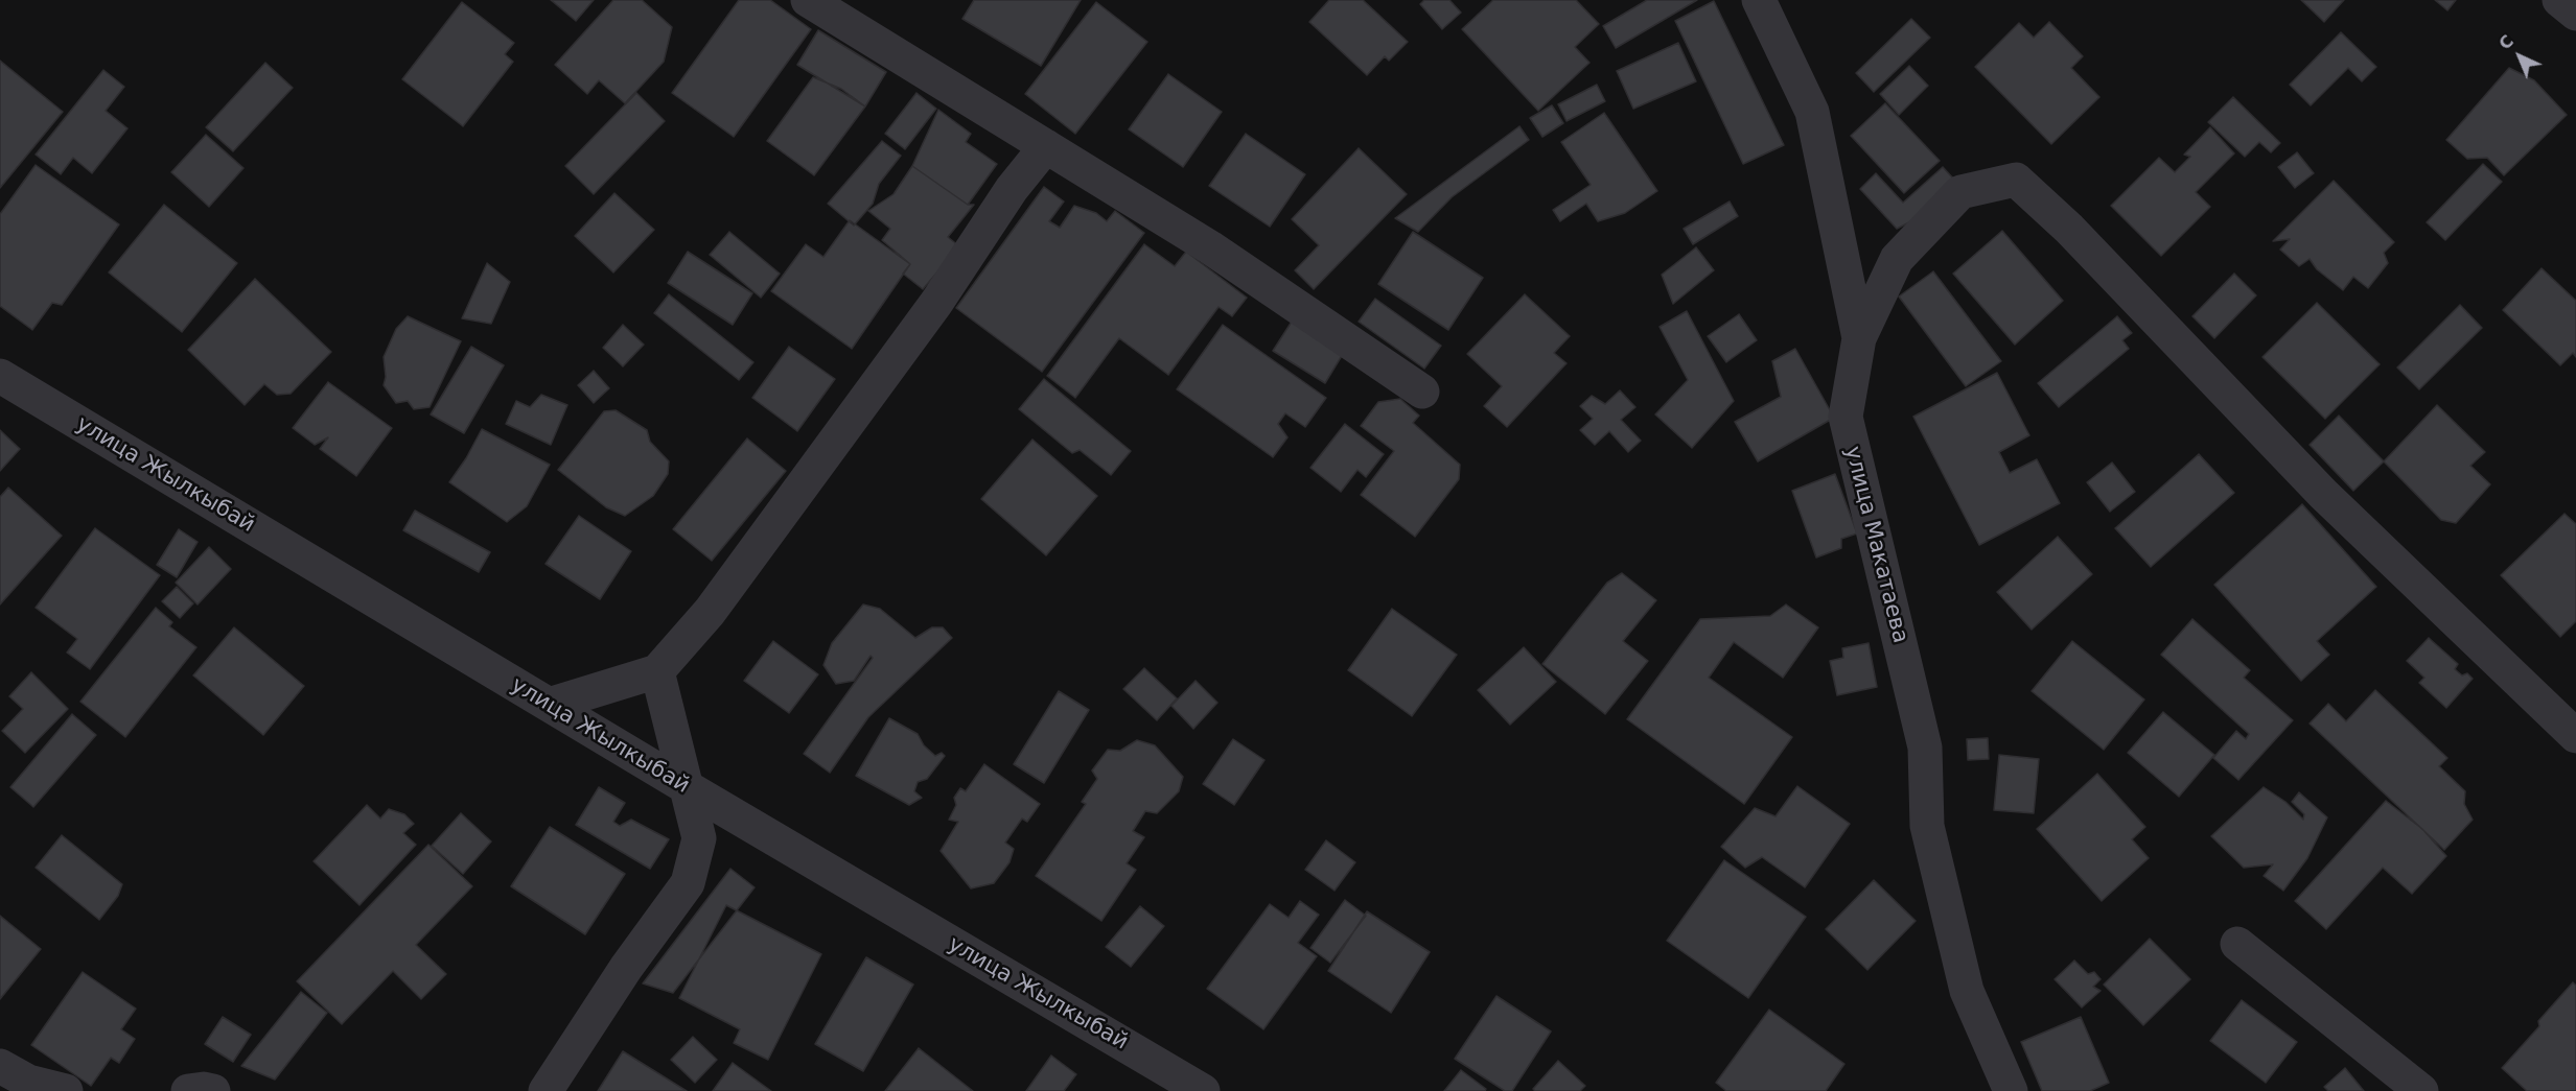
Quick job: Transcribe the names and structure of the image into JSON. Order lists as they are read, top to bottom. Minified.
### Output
{"streets":{"street":["улица Жылкыбай","улица Макатаева"]},"north":"top left"}
